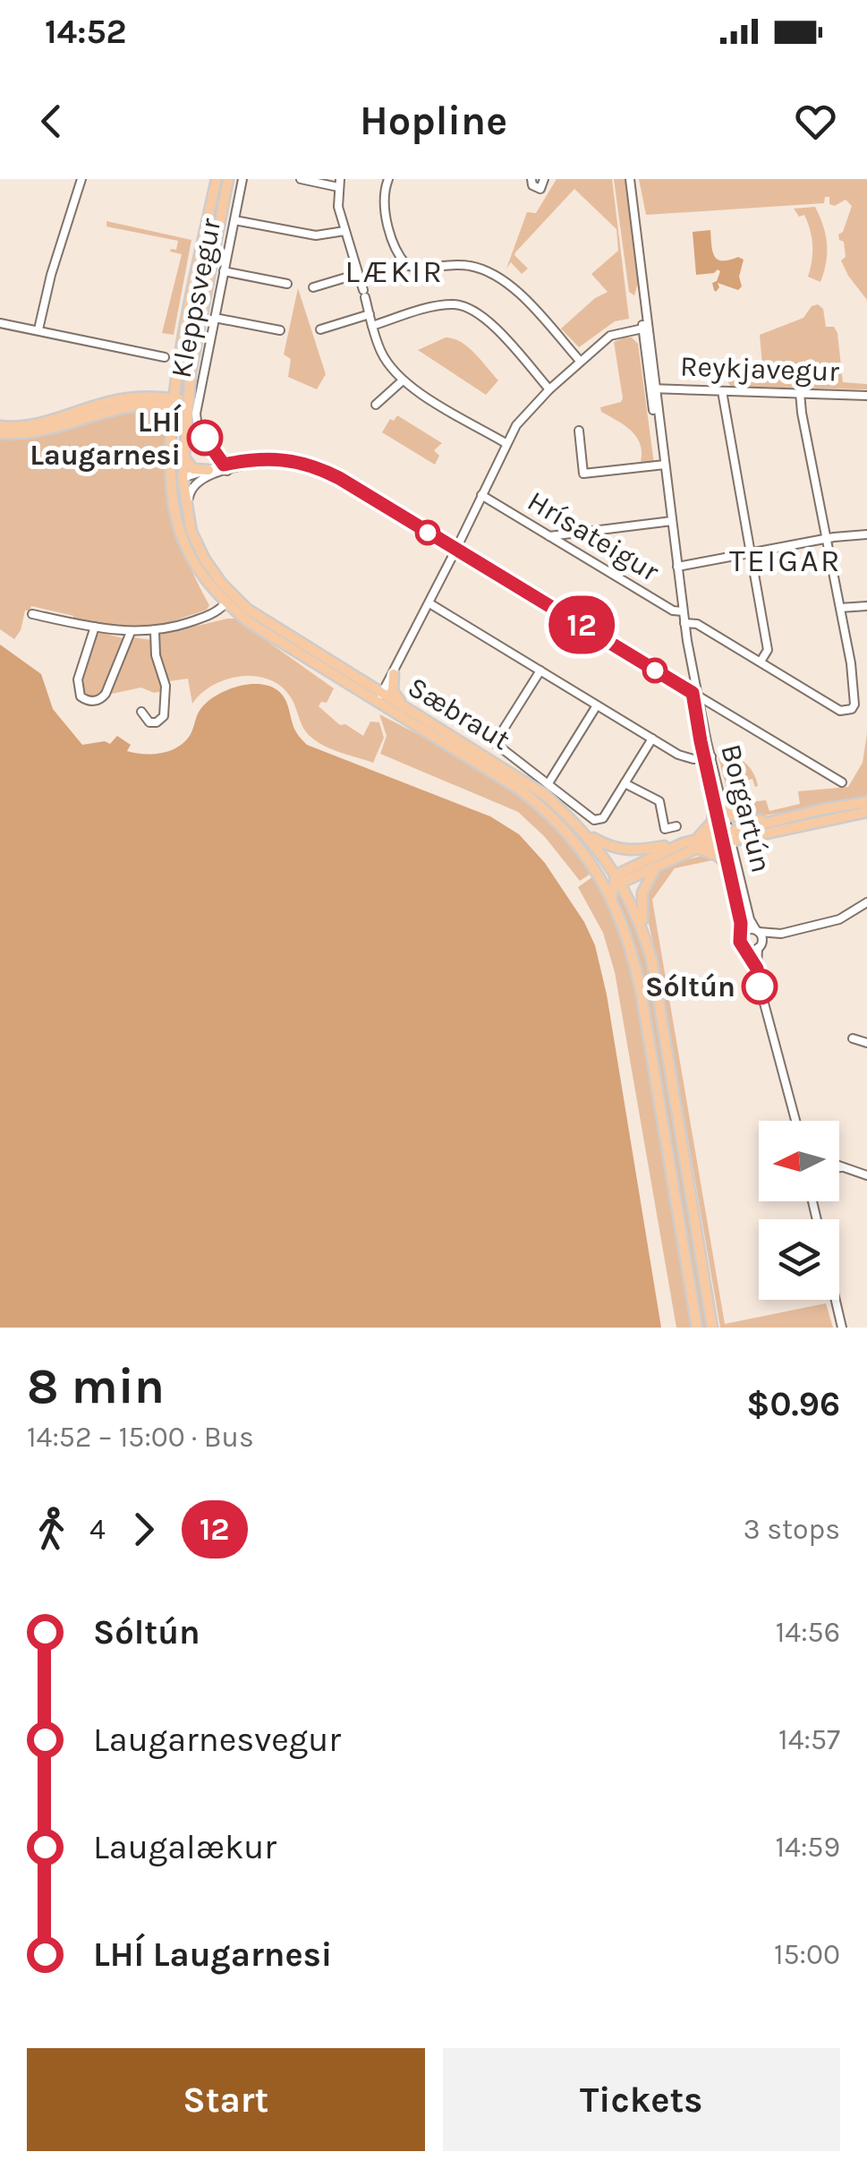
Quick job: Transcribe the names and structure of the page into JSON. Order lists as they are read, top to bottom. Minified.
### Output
{"streets":{"main road":["Sæbraut"],"street":["Kleppsvegur","Reykjavegur","Hrísateigur","Borgartún"]},"districts":["LÆKIR","TEIGAR"],"places":["LHÍ Laugarnesi","Sóltún"],"lines":["bus line 12"],"north":"left","page":{"status":"14:52","header":"Hopline","on_map":"12","heading":["8 min","14:52 – 15:00 · Bus","$0.96"],"legs":["4","12","3 stops"],"list":[{"name":"Sóltún","value":"14:56"},{"name":"Laugarnesvegur","value":"14:57"},{"name":"Laugalækur","value":"14:59"},{"name":"LHÍ Laugarnesi","value":"15:00"}],"buttons":["Start","Tickets"]}}
